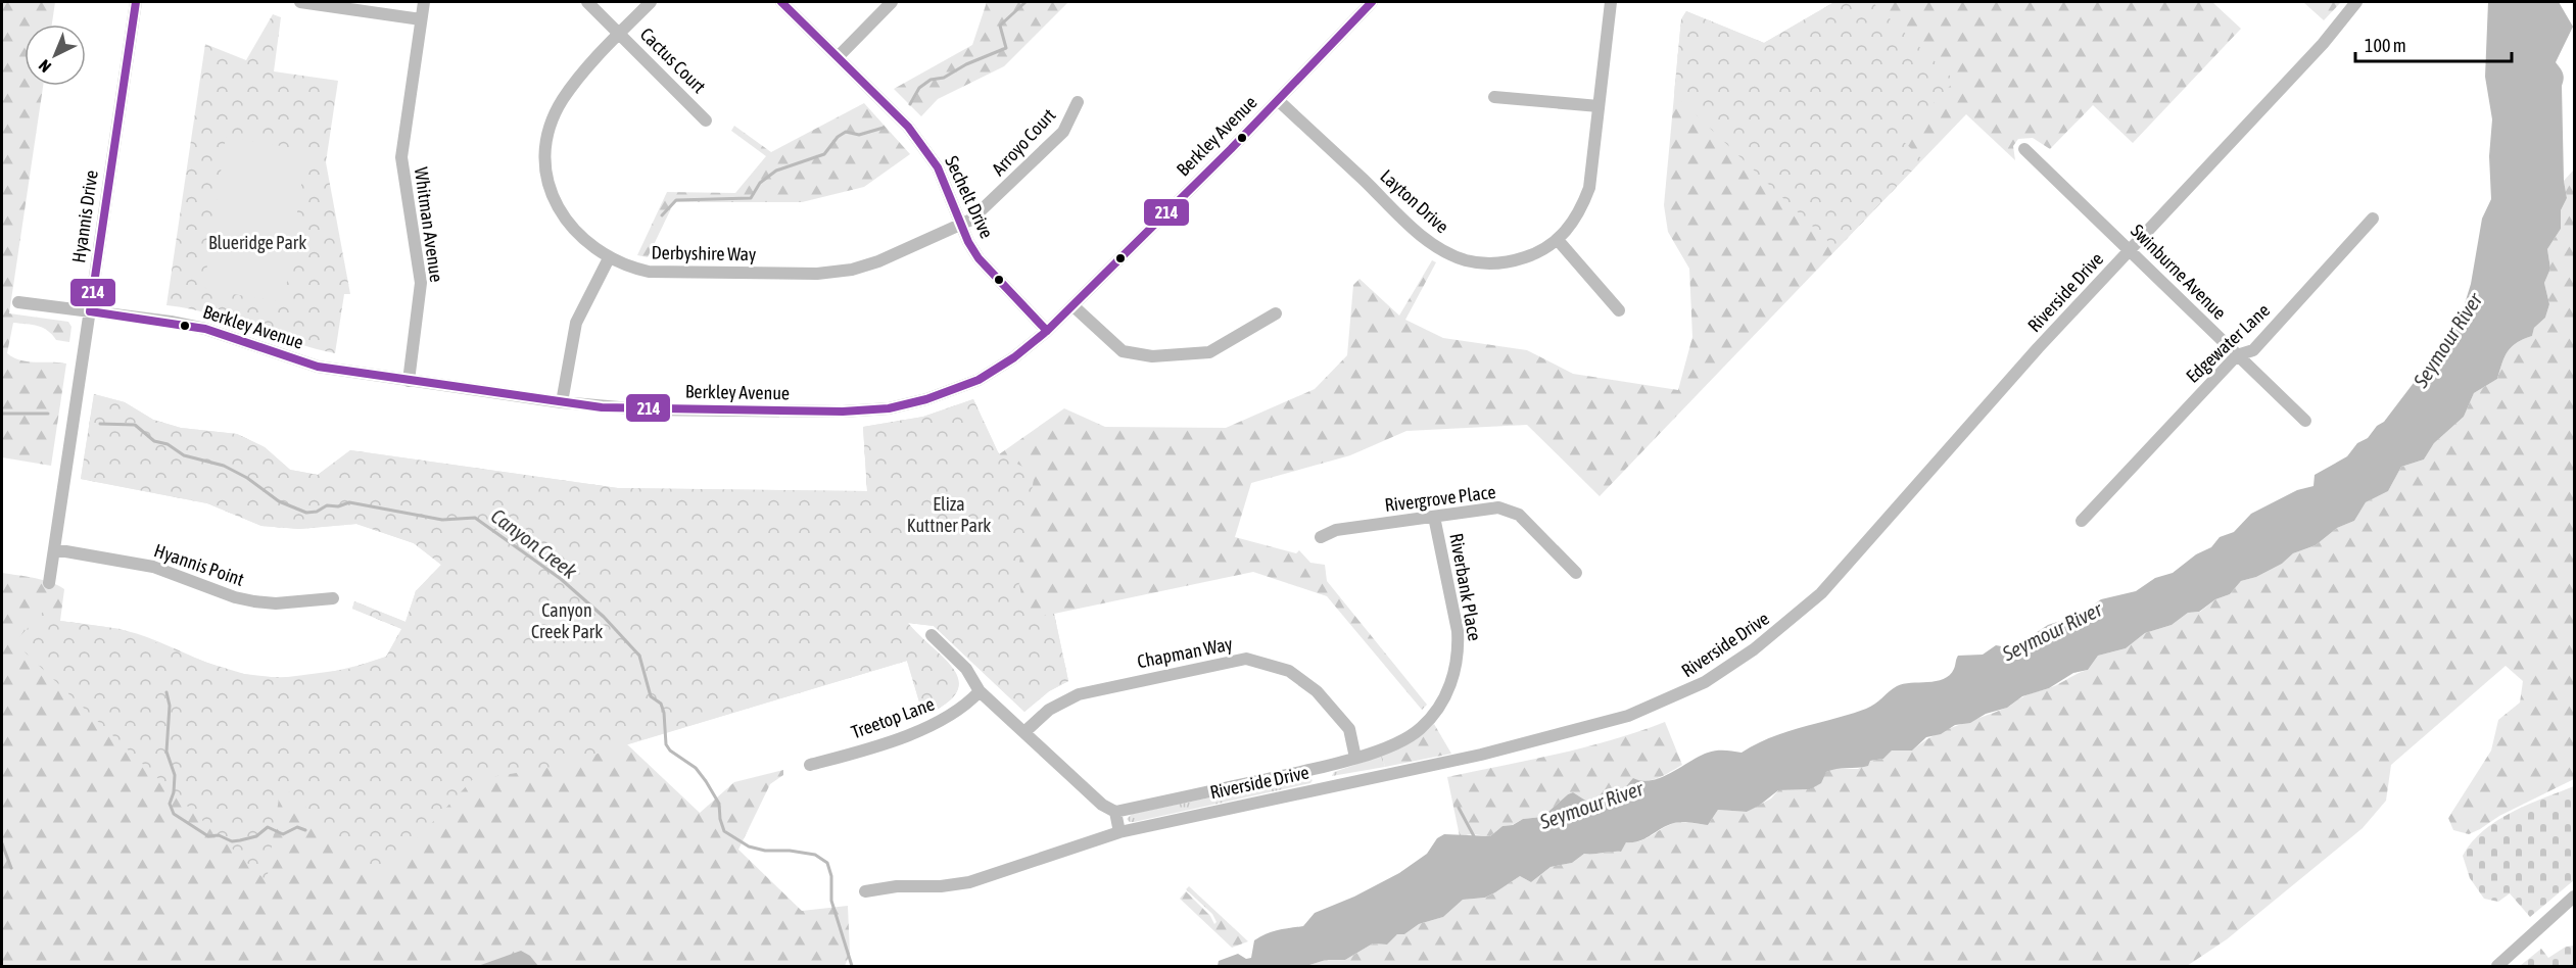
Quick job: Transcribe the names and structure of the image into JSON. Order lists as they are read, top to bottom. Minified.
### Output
{"streets":{"street":["Cactus Court","Berkley Avenue","Arroyo Court","Sechelt Drive","Layton Drive","Hyannis Drive","Whitman Avenue","Derbyshire Way","Swinburne Avenue","Riverside Drive","Edgewater Lane","Rivergrove Place","Hyannis Point","Riverbank Place","Chapman Way","Treetop Lane"]},"crossings":[["Cactus Court","Derbyshire Way"],["Berkley Avenue","Sechelt Drive"],["Berkley Avenue","Layton Drive"],["Berkley Avenue","Hyannis Drive"],["Berkley Avenue","Whitman Avenue"],["Arroyo Court","Sechelt Drive"],["Arroyo Court","Derbyshire Way"],["Sechelt Drive","Derbyshire Way"],["Hyannis Drive","Hyannis Point"],["Swinburne Avenue","Riverside Drive"],["Swinburne Avenue","Edgewater Lane"],["Riverside Drive","Riverbank Place"],["Riverside Drive","Chapman Way"],["Rivergrove Place","Riverbank Place"],["Riverbank Place","Chapman Way"]],"water":["Seymour River","Canyon Creek"],"parks":["Blueridge Park","Eliza Kuttner Park","Canyon Creek Park"],"lines":["transit line 214"],"scale_bar":"100 m","north":"bottom left"}
